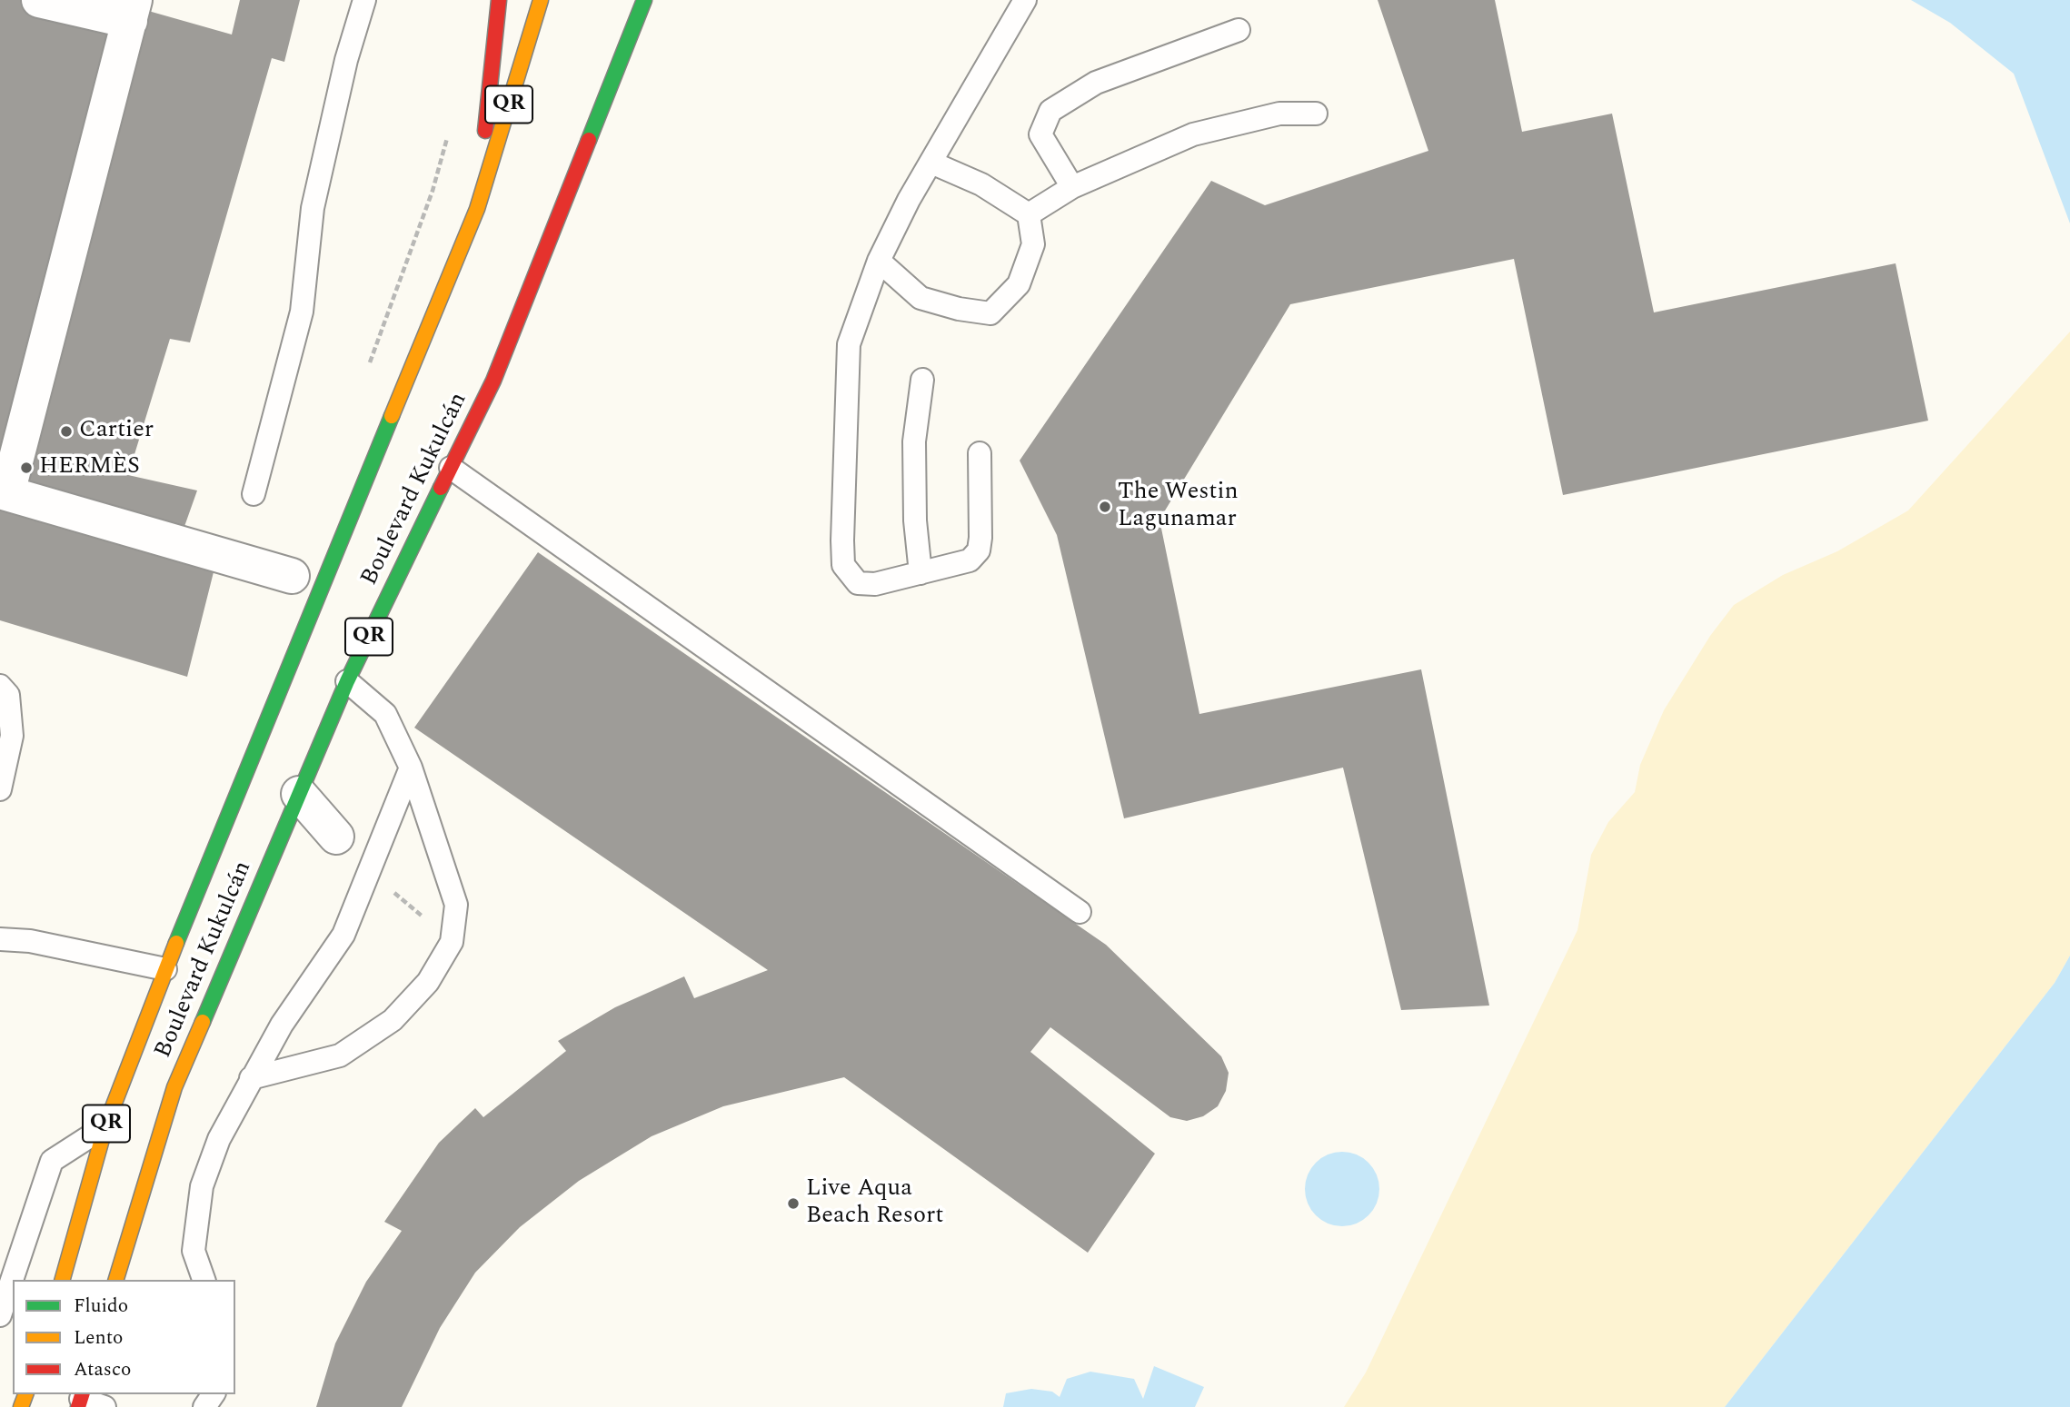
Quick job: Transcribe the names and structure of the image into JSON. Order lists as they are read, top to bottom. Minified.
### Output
{"streets":{"main road":["QR","Boulevard Kukulcán"]},"places":["Cartier","HERMÈS","The Westin Lagunamar","Live Aqua Beach Resort"],"legend":["Fluido","Lento","Atasco"]}
